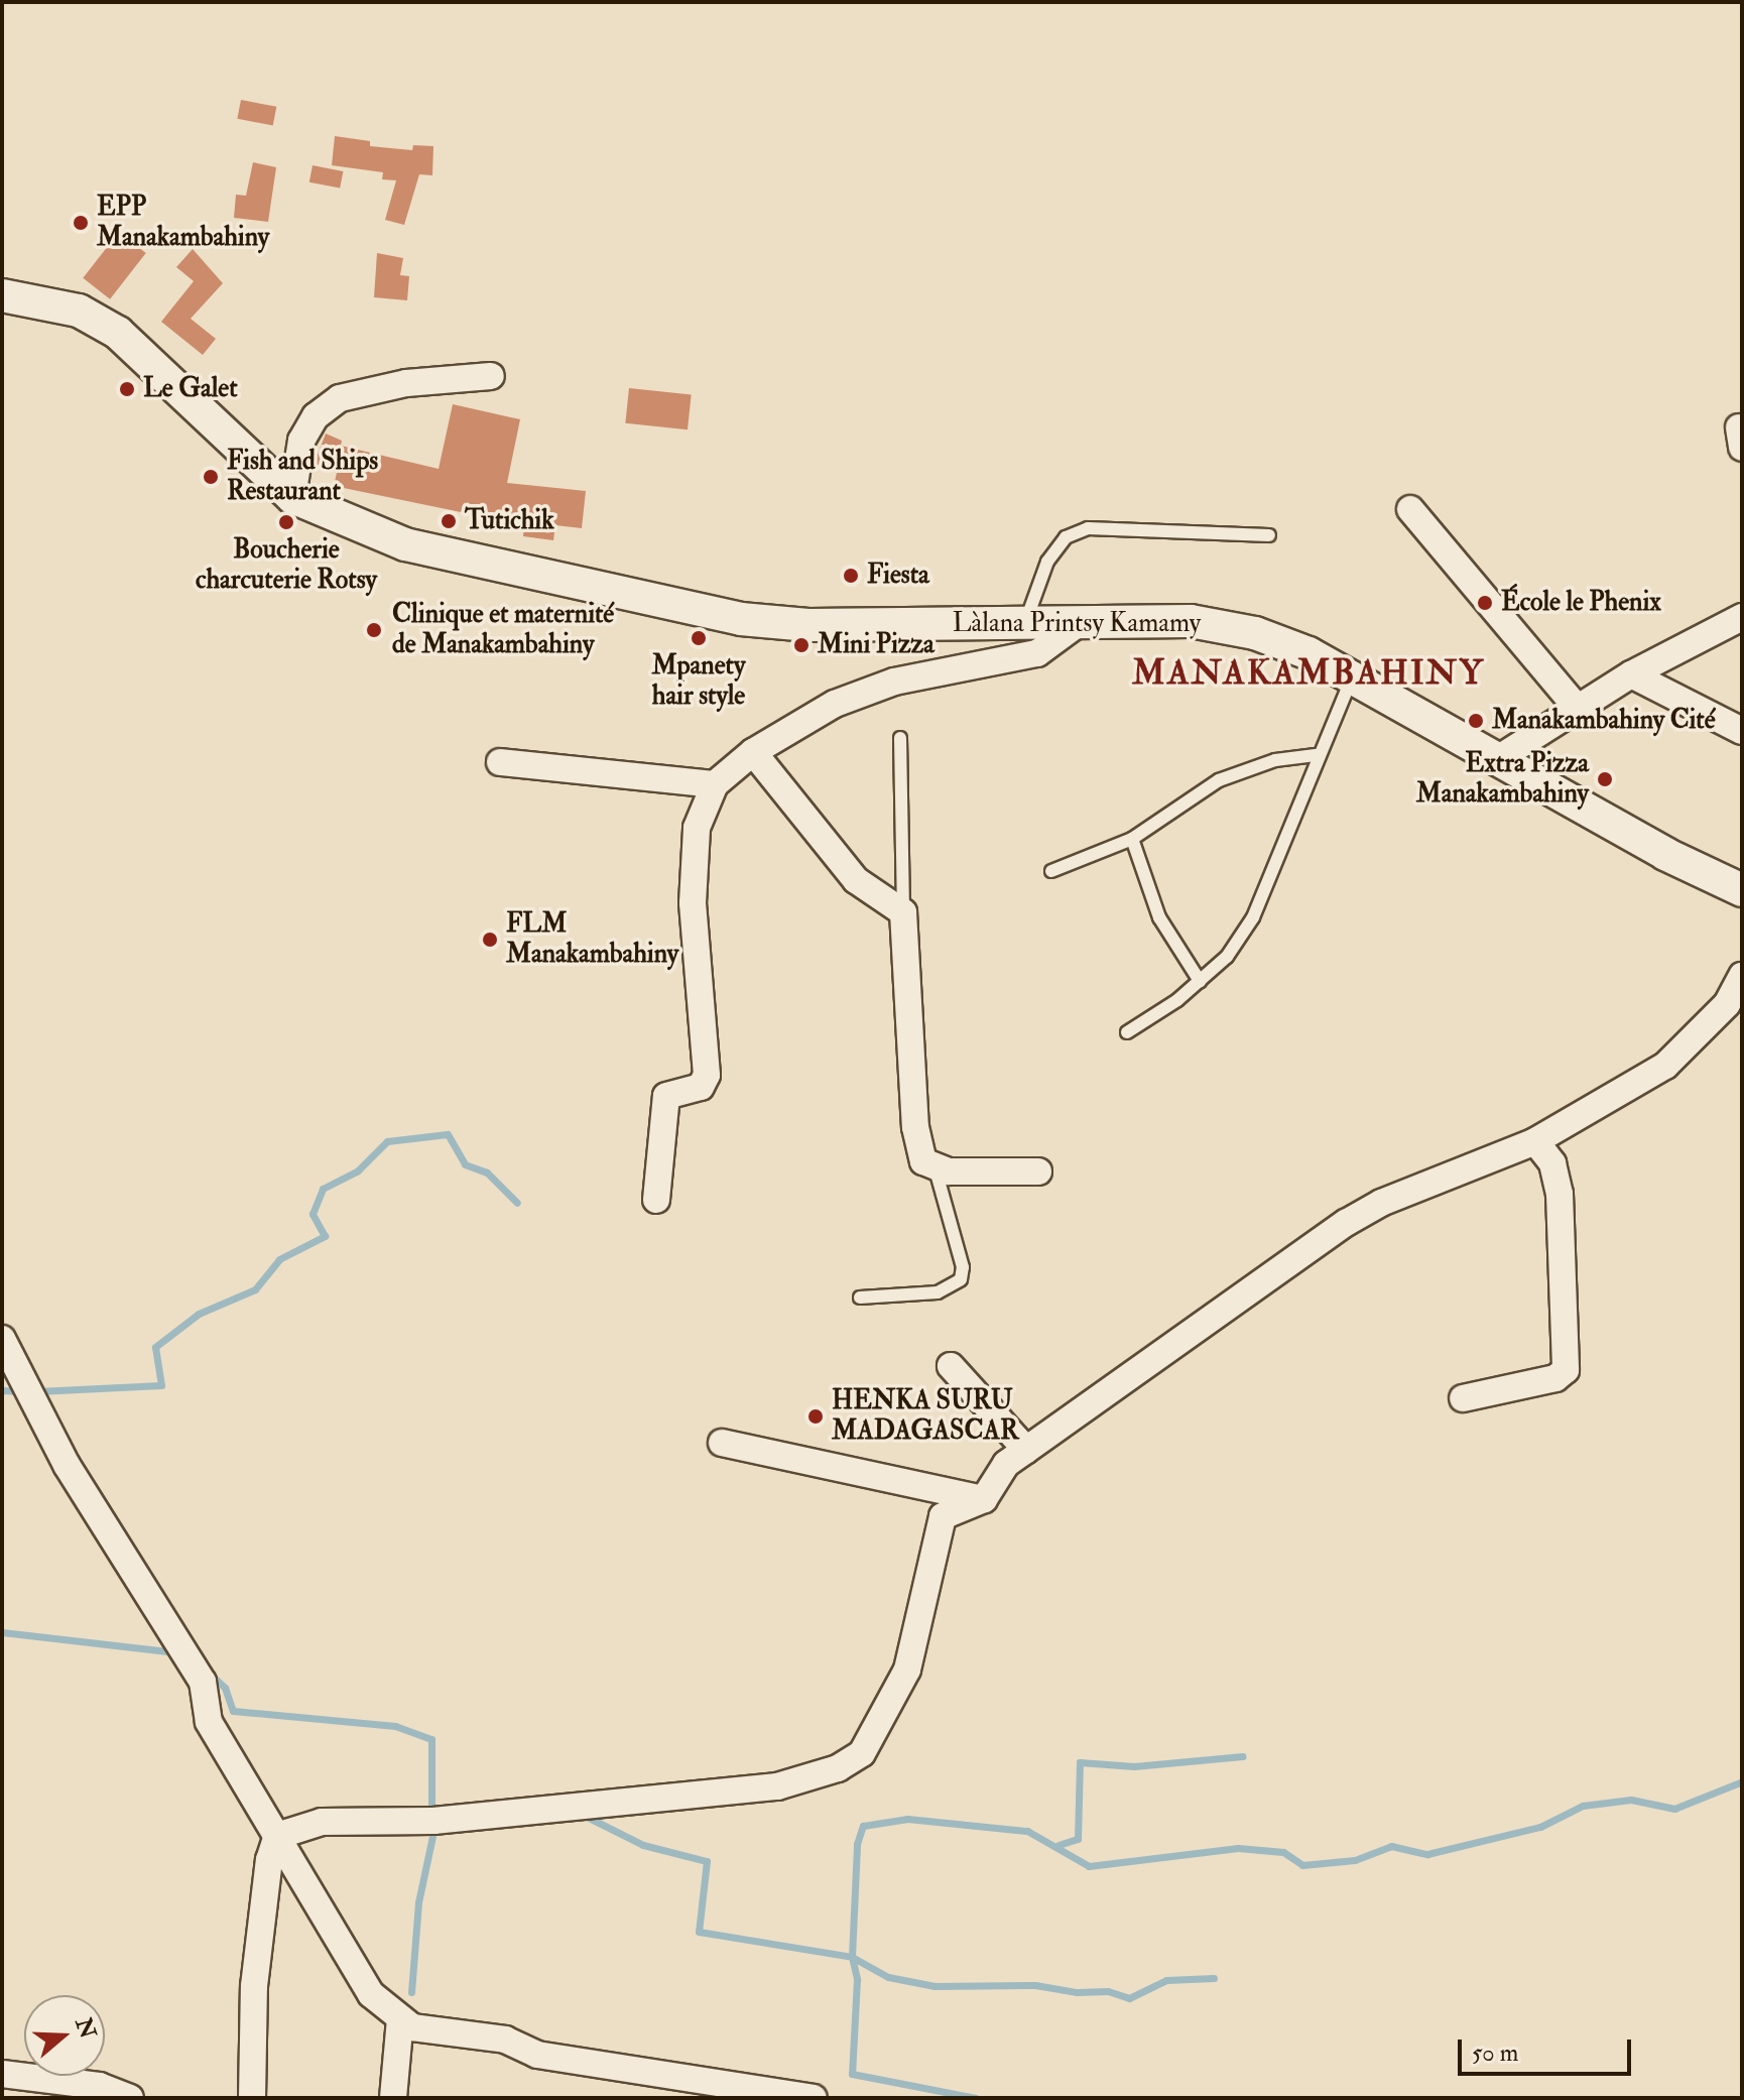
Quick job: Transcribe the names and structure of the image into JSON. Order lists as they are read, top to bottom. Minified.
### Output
{"streets":{"street":["Làlana Printsy Kamamy"]},"districts":["MANAKAMBAHINY"],"places":["EPP Manakambahiny","Le Galet","Fish and Ships Restaurant","Tutichik","Boucherie charcuterie Rotsy","Fiesta","École le Phenix","Clinique et maternité de Manakambahiny","Mpanety hair style","Mini Pizza","Manakambahiny Cité","Extra Pizza Manakambahiny","FLM Manakambahiny","HENKA SURU MADAGASCAR"],"scale_bar":"50 m","north":"right"}
